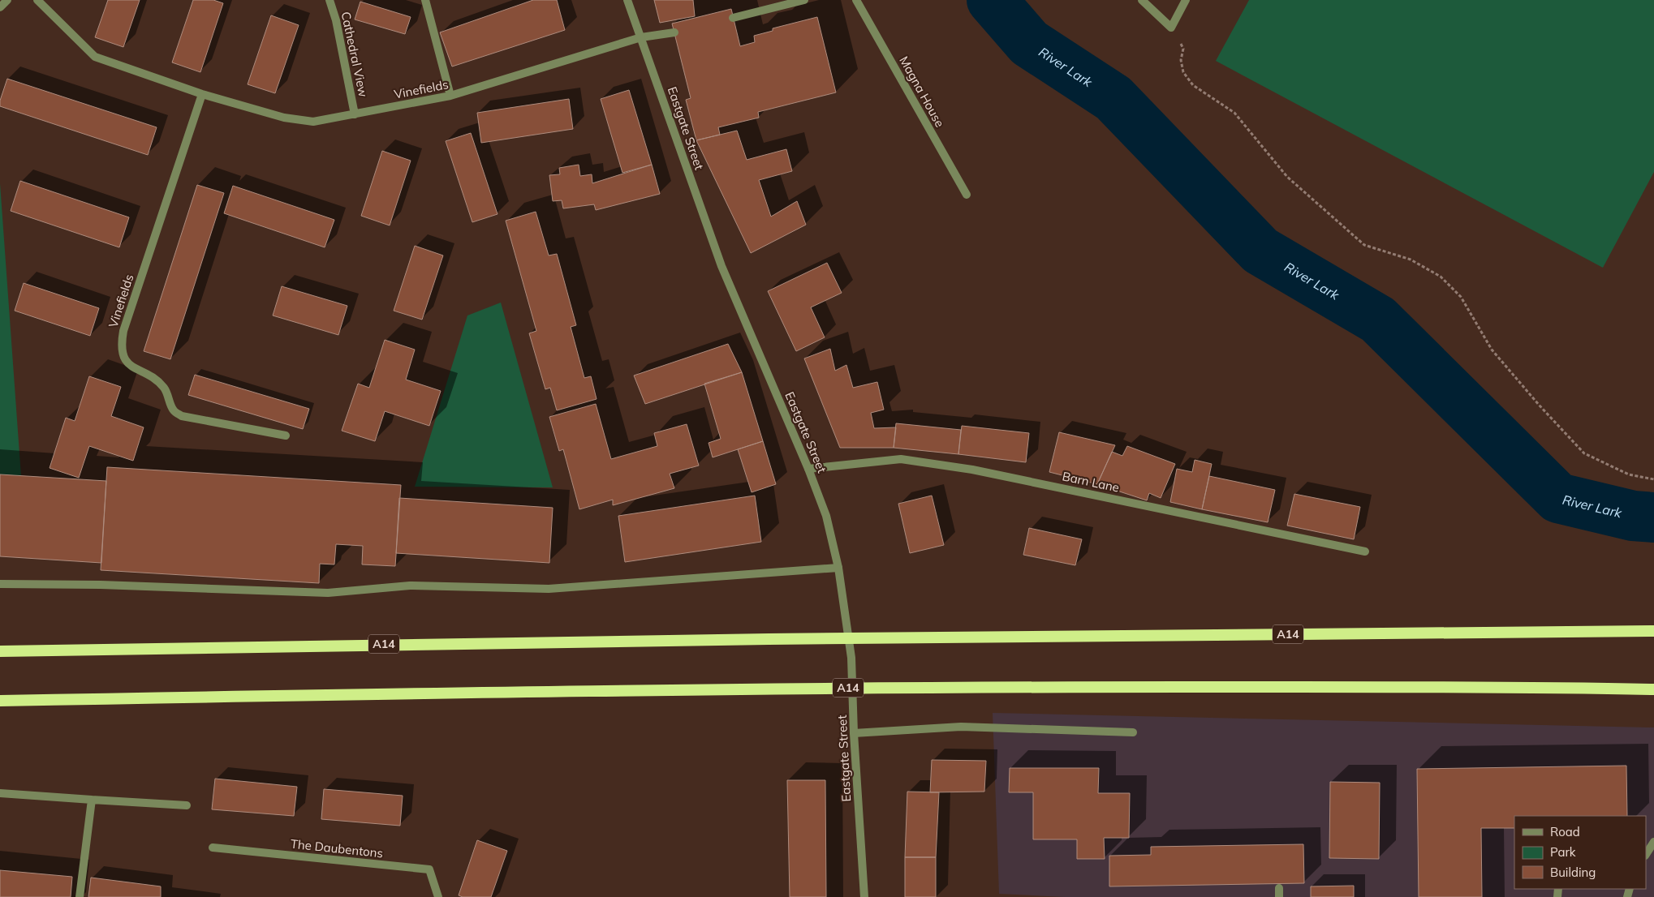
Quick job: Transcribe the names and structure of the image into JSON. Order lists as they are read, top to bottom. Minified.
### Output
{"streets":{"highway":["A14"],"street":["Cathedral View","Vinefields","Magna House","Eastgate Street","Barn Lane","The Daubentons"]},"crossings":[["Cathedral View","Vinefields"],["Vinefields","Eastgate Street"],["Eastgate Street","Barn Lane"]],"water":["River Lark"],"legend":["Road","Park","Building"]}
